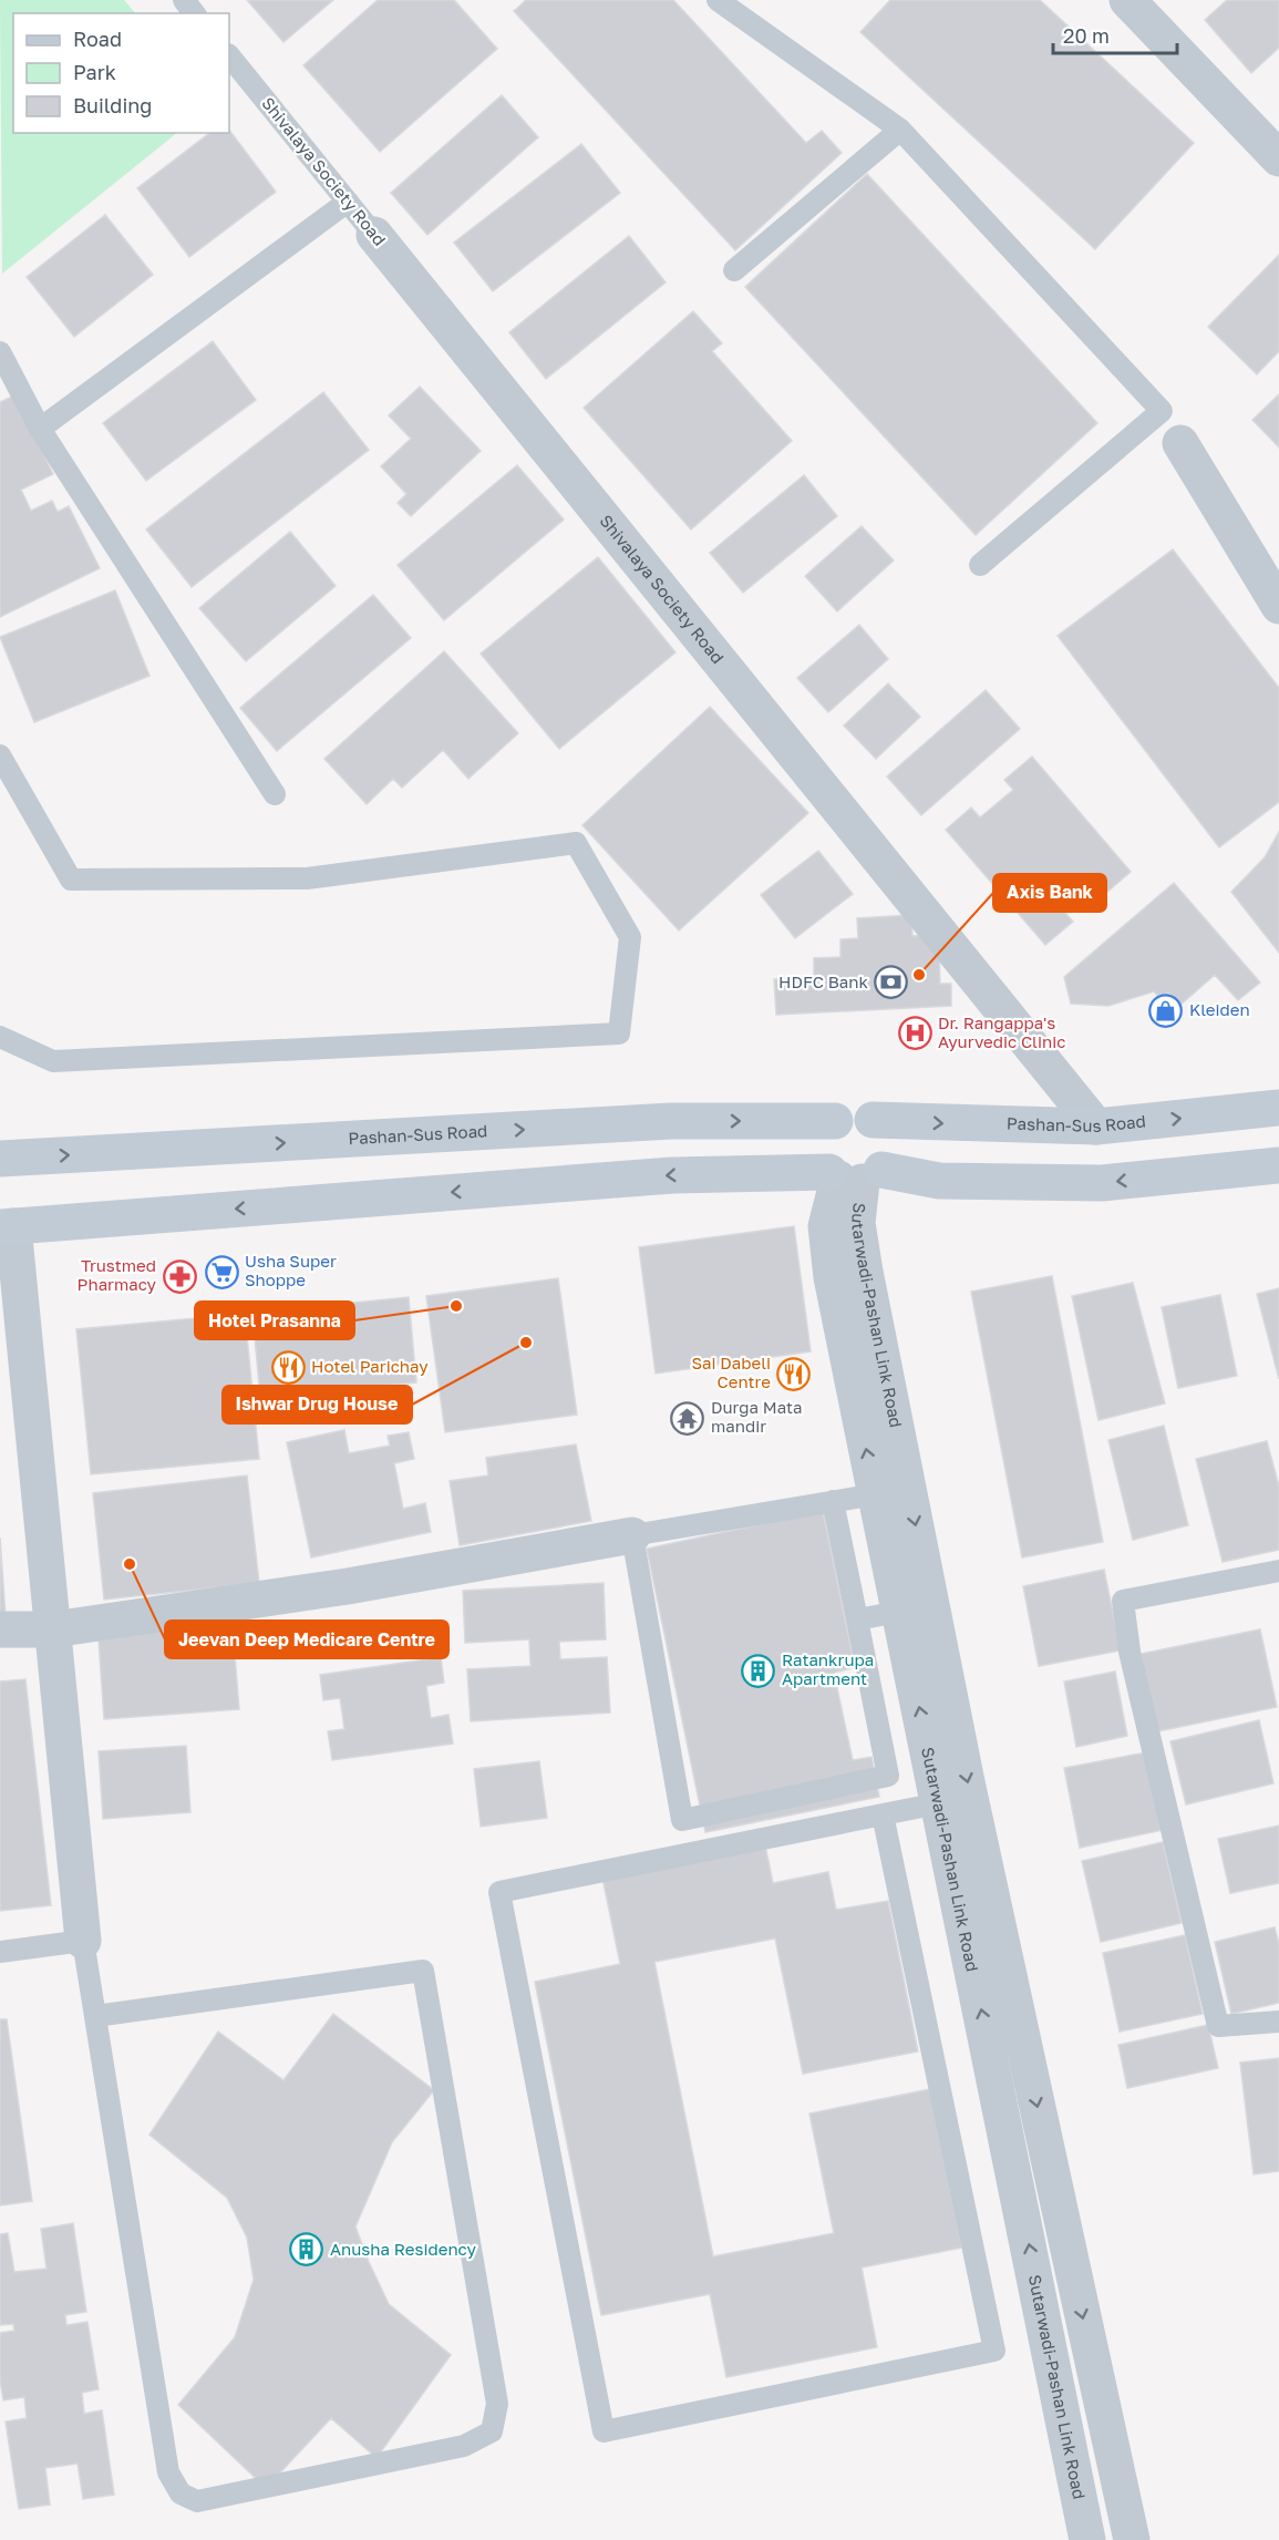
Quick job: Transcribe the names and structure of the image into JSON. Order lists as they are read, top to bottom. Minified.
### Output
{"streets":{"main road":["Pashan-Sus Road"],"street":["Shivalaya Society Road","Sutarwadi-Pashan Link Road"]},"crossings":[["Shivalaya Society Road","Pashan-Sus Road"],["Pashan-Sus Road","Sutarwadi-Pashan Link Road"]],"places":{"other":["Axis Bank","Hotel Prasanna","Ishwar Drug House","Jeevan Deep Medicare Centre"],"bank":["HDFC Bank"],"shop":["Kleiden"],"hospital":["Dr. Rangappa's Ayurvedic Clinic"],"supermarket":["Usha Super Shoppe"],"pharmacy":["Trustmed Pharmacy"],"restaurant":["Hotel Parichay","Sai Dabeli Centre"],"temple":["Durga Mata mandir"],"building":["Ratankrupa Apartment","Anusha Residency"]},"legend":["Road","Park","Building"],"scale_bar":"20 m"}
